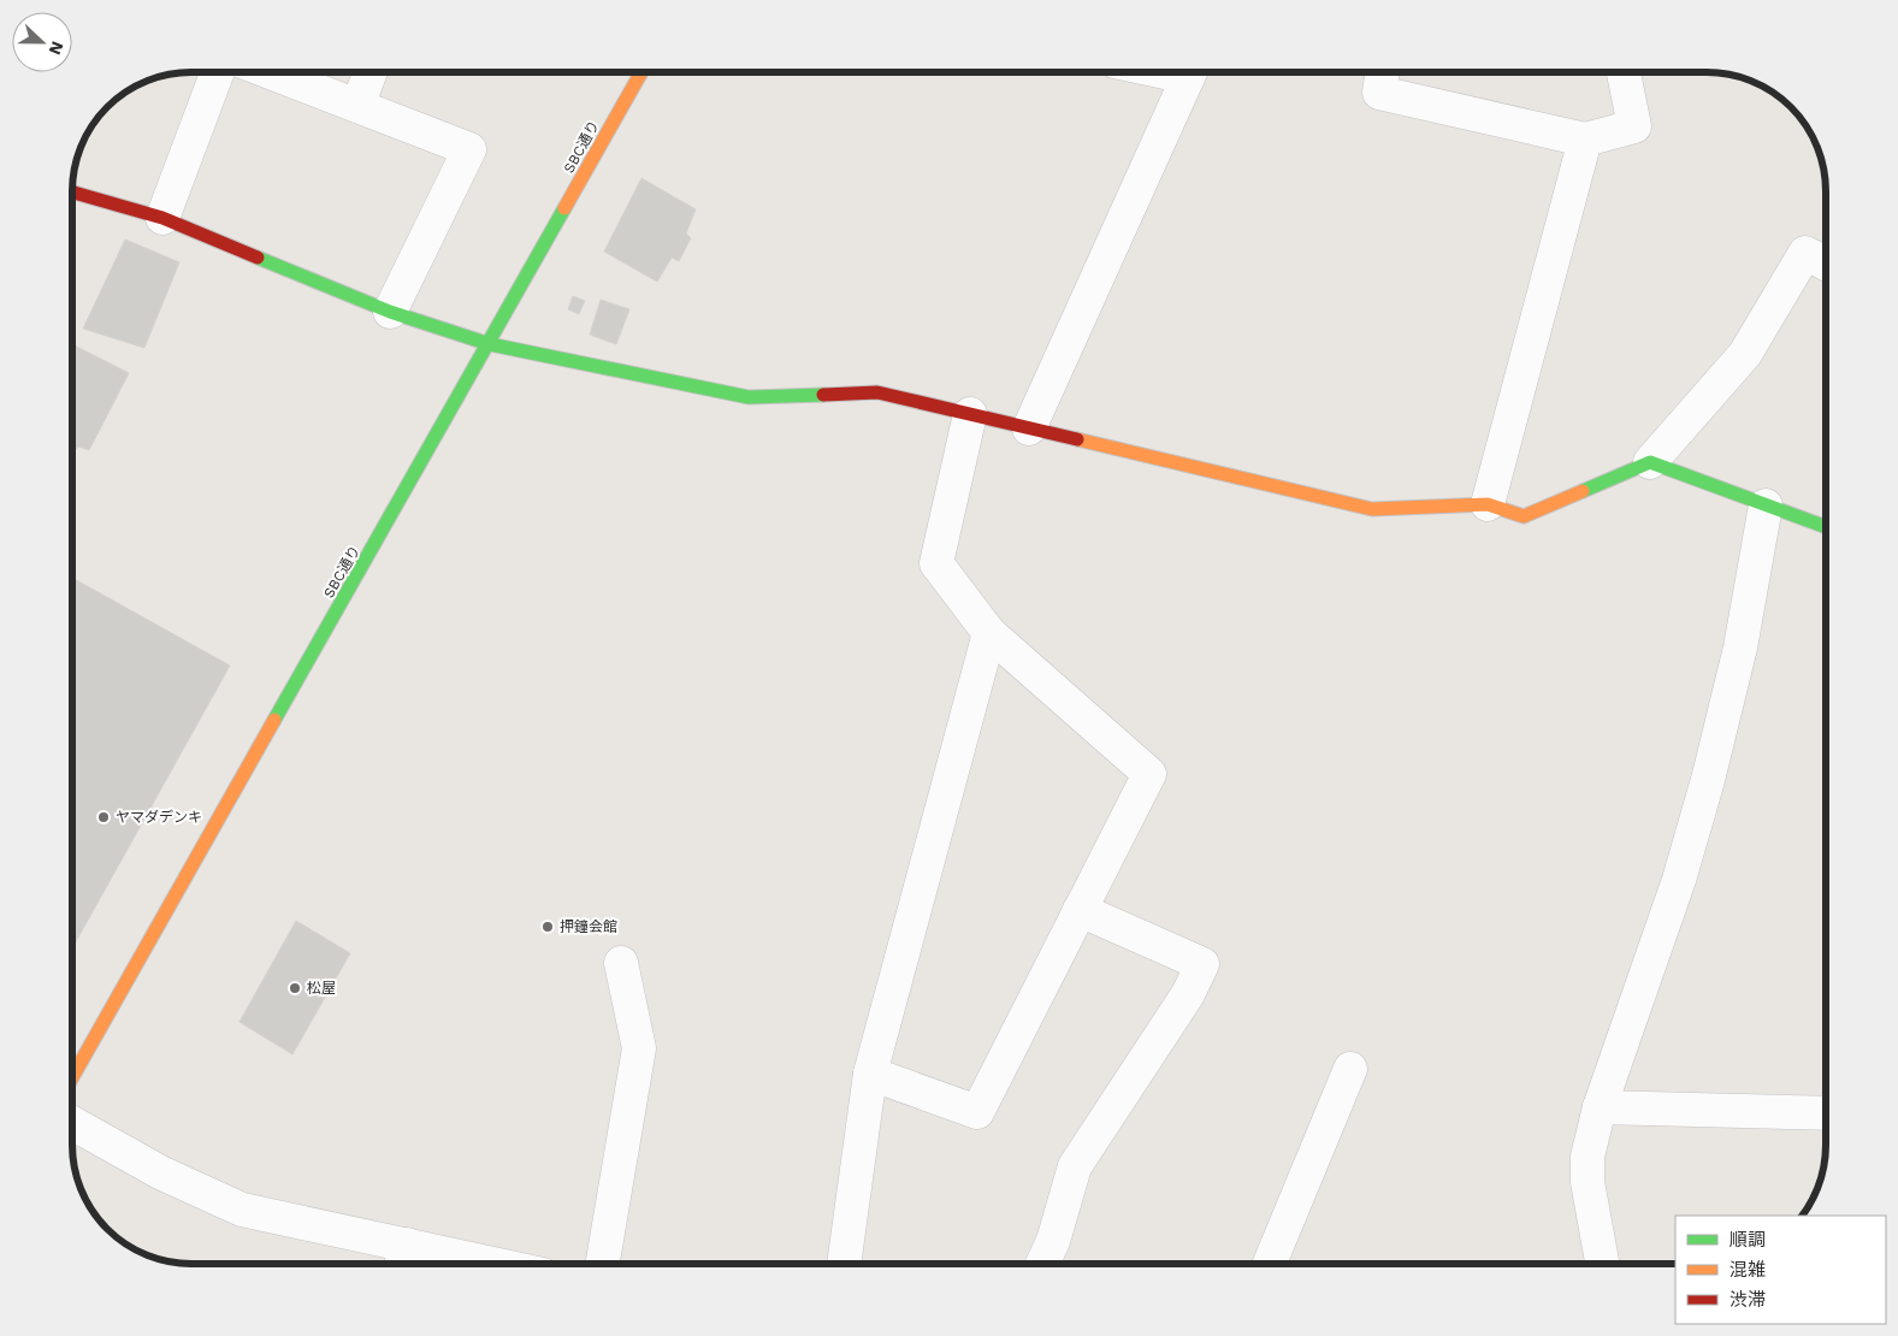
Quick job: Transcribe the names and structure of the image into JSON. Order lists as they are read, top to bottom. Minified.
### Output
{"streets":{"street":["SBC通り"]},"places":["ヤマダデンキ","押鐘会館","松屋"],"legend":["順調","混雑","渋滞"],"north":"right"}
